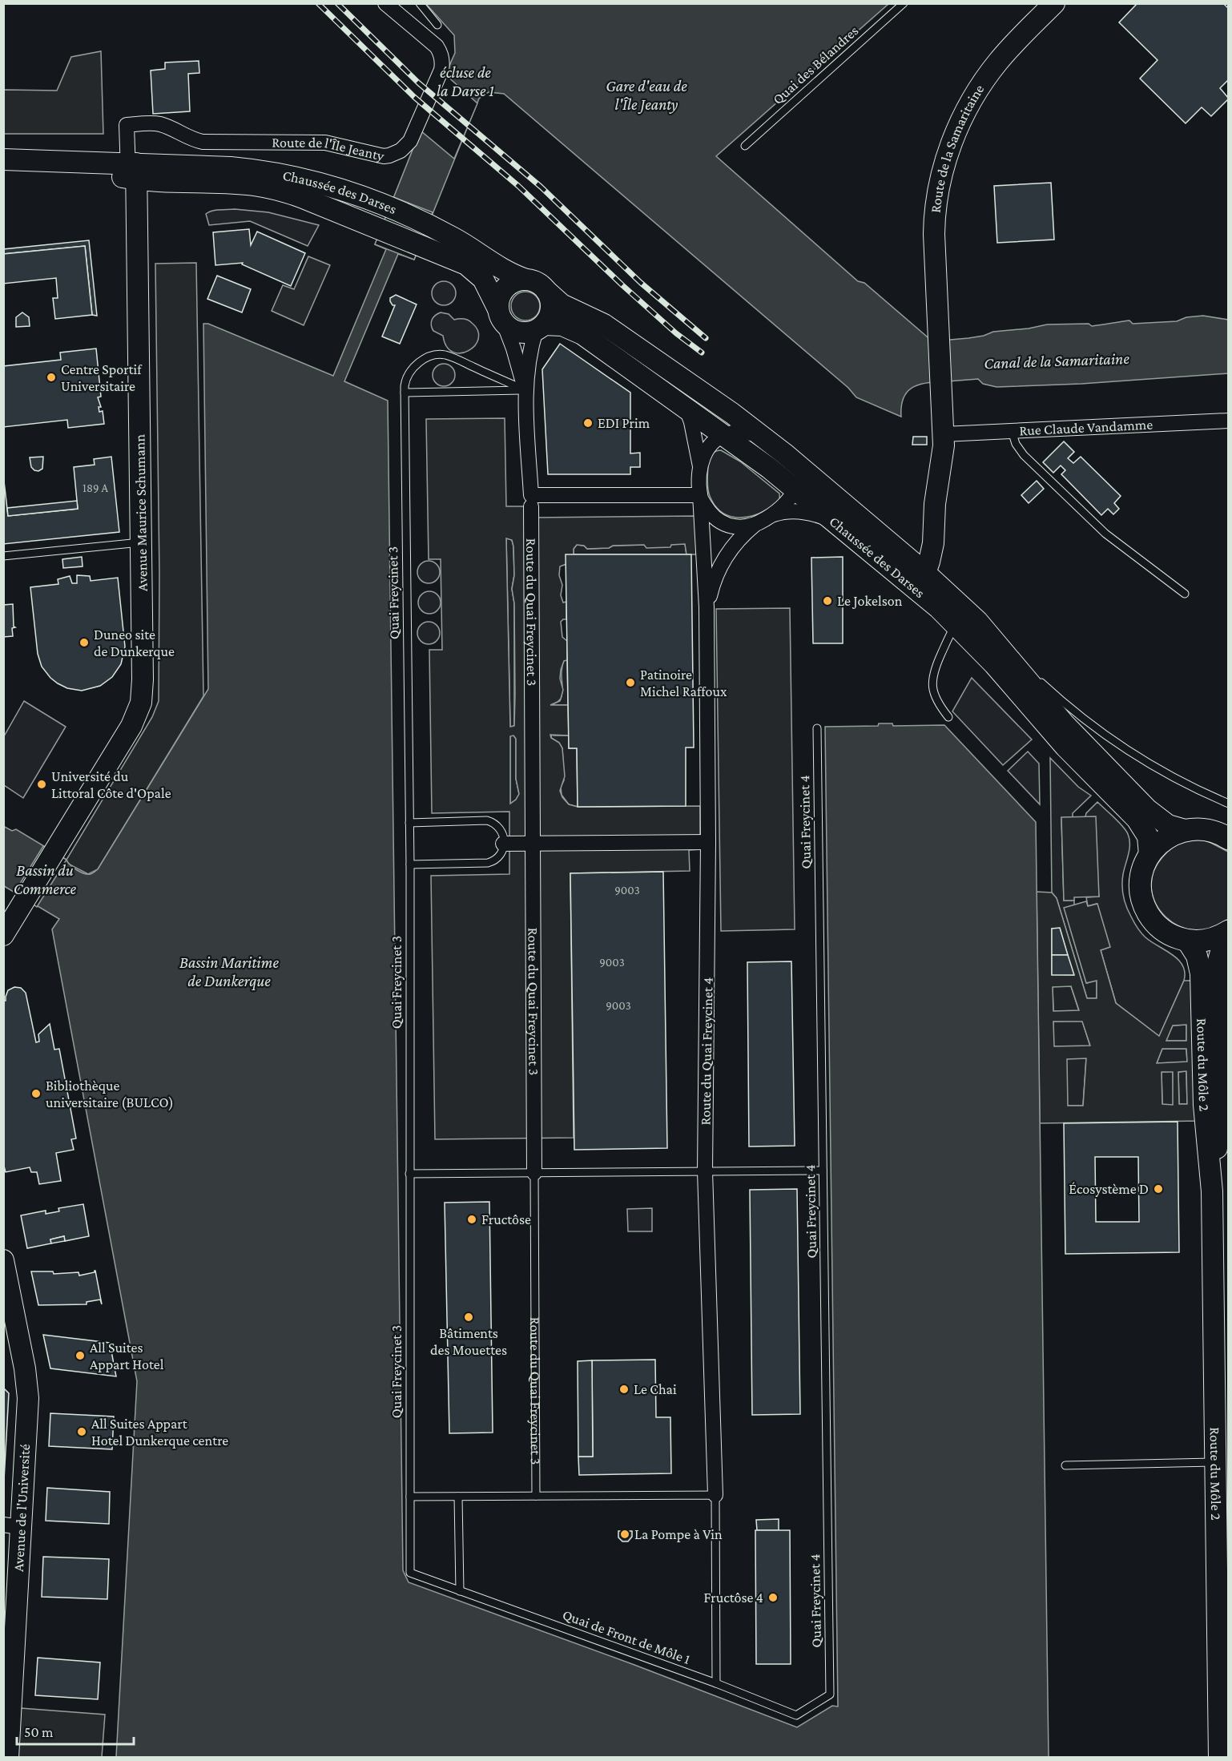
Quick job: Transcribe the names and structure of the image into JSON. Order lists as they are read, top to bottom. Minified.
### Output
{"streets":{"main road":["Route de la Samaritaine","Chaussée des Darses","Avenue Maurice Schumann","Route du Môle 2","Avenue de l'Université"],"street":["Route de l'Île Jeanty","Rue Claude Vandamme","Route du Quai Freycinet 3","Route du Quai Freycinet 4"],"lane":["Quai des Bélandres","Quai Freycinet 3","Quai Freycinet 4","Quai de Front de Môle 1"]},"crossings":[["Route de l'Île Jeanty","Chaussée des Darses"],["Route de l'Île Jeanty","Avenue Maurice Schumann"],["Route de la Samaritaine","Rue Claude Vandamme"],["Chaussée des Darses","Avenue Maurice Schumann"],["Chaussée des Darses","Route du Quai Freycinet 3"],["Chaussée des Darses","Route du Quai Freycinet 4"],["Quai Freycinet 3","Route du Quai Freycinet 3"],["Quai Freycinet 3","Quai de Front de Môle 1"],["Quai Freycinet 4","Quai de Front de Môle 1"]],"water":["écluse de la Darse 1","Gare d'eau de l'Île Jeanty","Canal de la Samaritaine","Bassin du Commerce","Bassin Maritime de Dunkerque"],"places":["Centre Sportif Universitaire","EDI Prim","Le Jokelson","Duneo site de Dunkerque","Patinoire Michel Raffoux","Université du Littoral Côte d'Opale","Bibliothèque universitaire (BULCO)","Écosystème D","Fructôse","Bâtiments des Mouettes","All Suites Appart Hotel","Le Chai","All Suites Appart Hotel Dunkerque centre","La Pompe à Vin","Fructôse 4"],"house_numbers":["189 A","9003","9003","9003"],"scale_bar":"50 m"}
